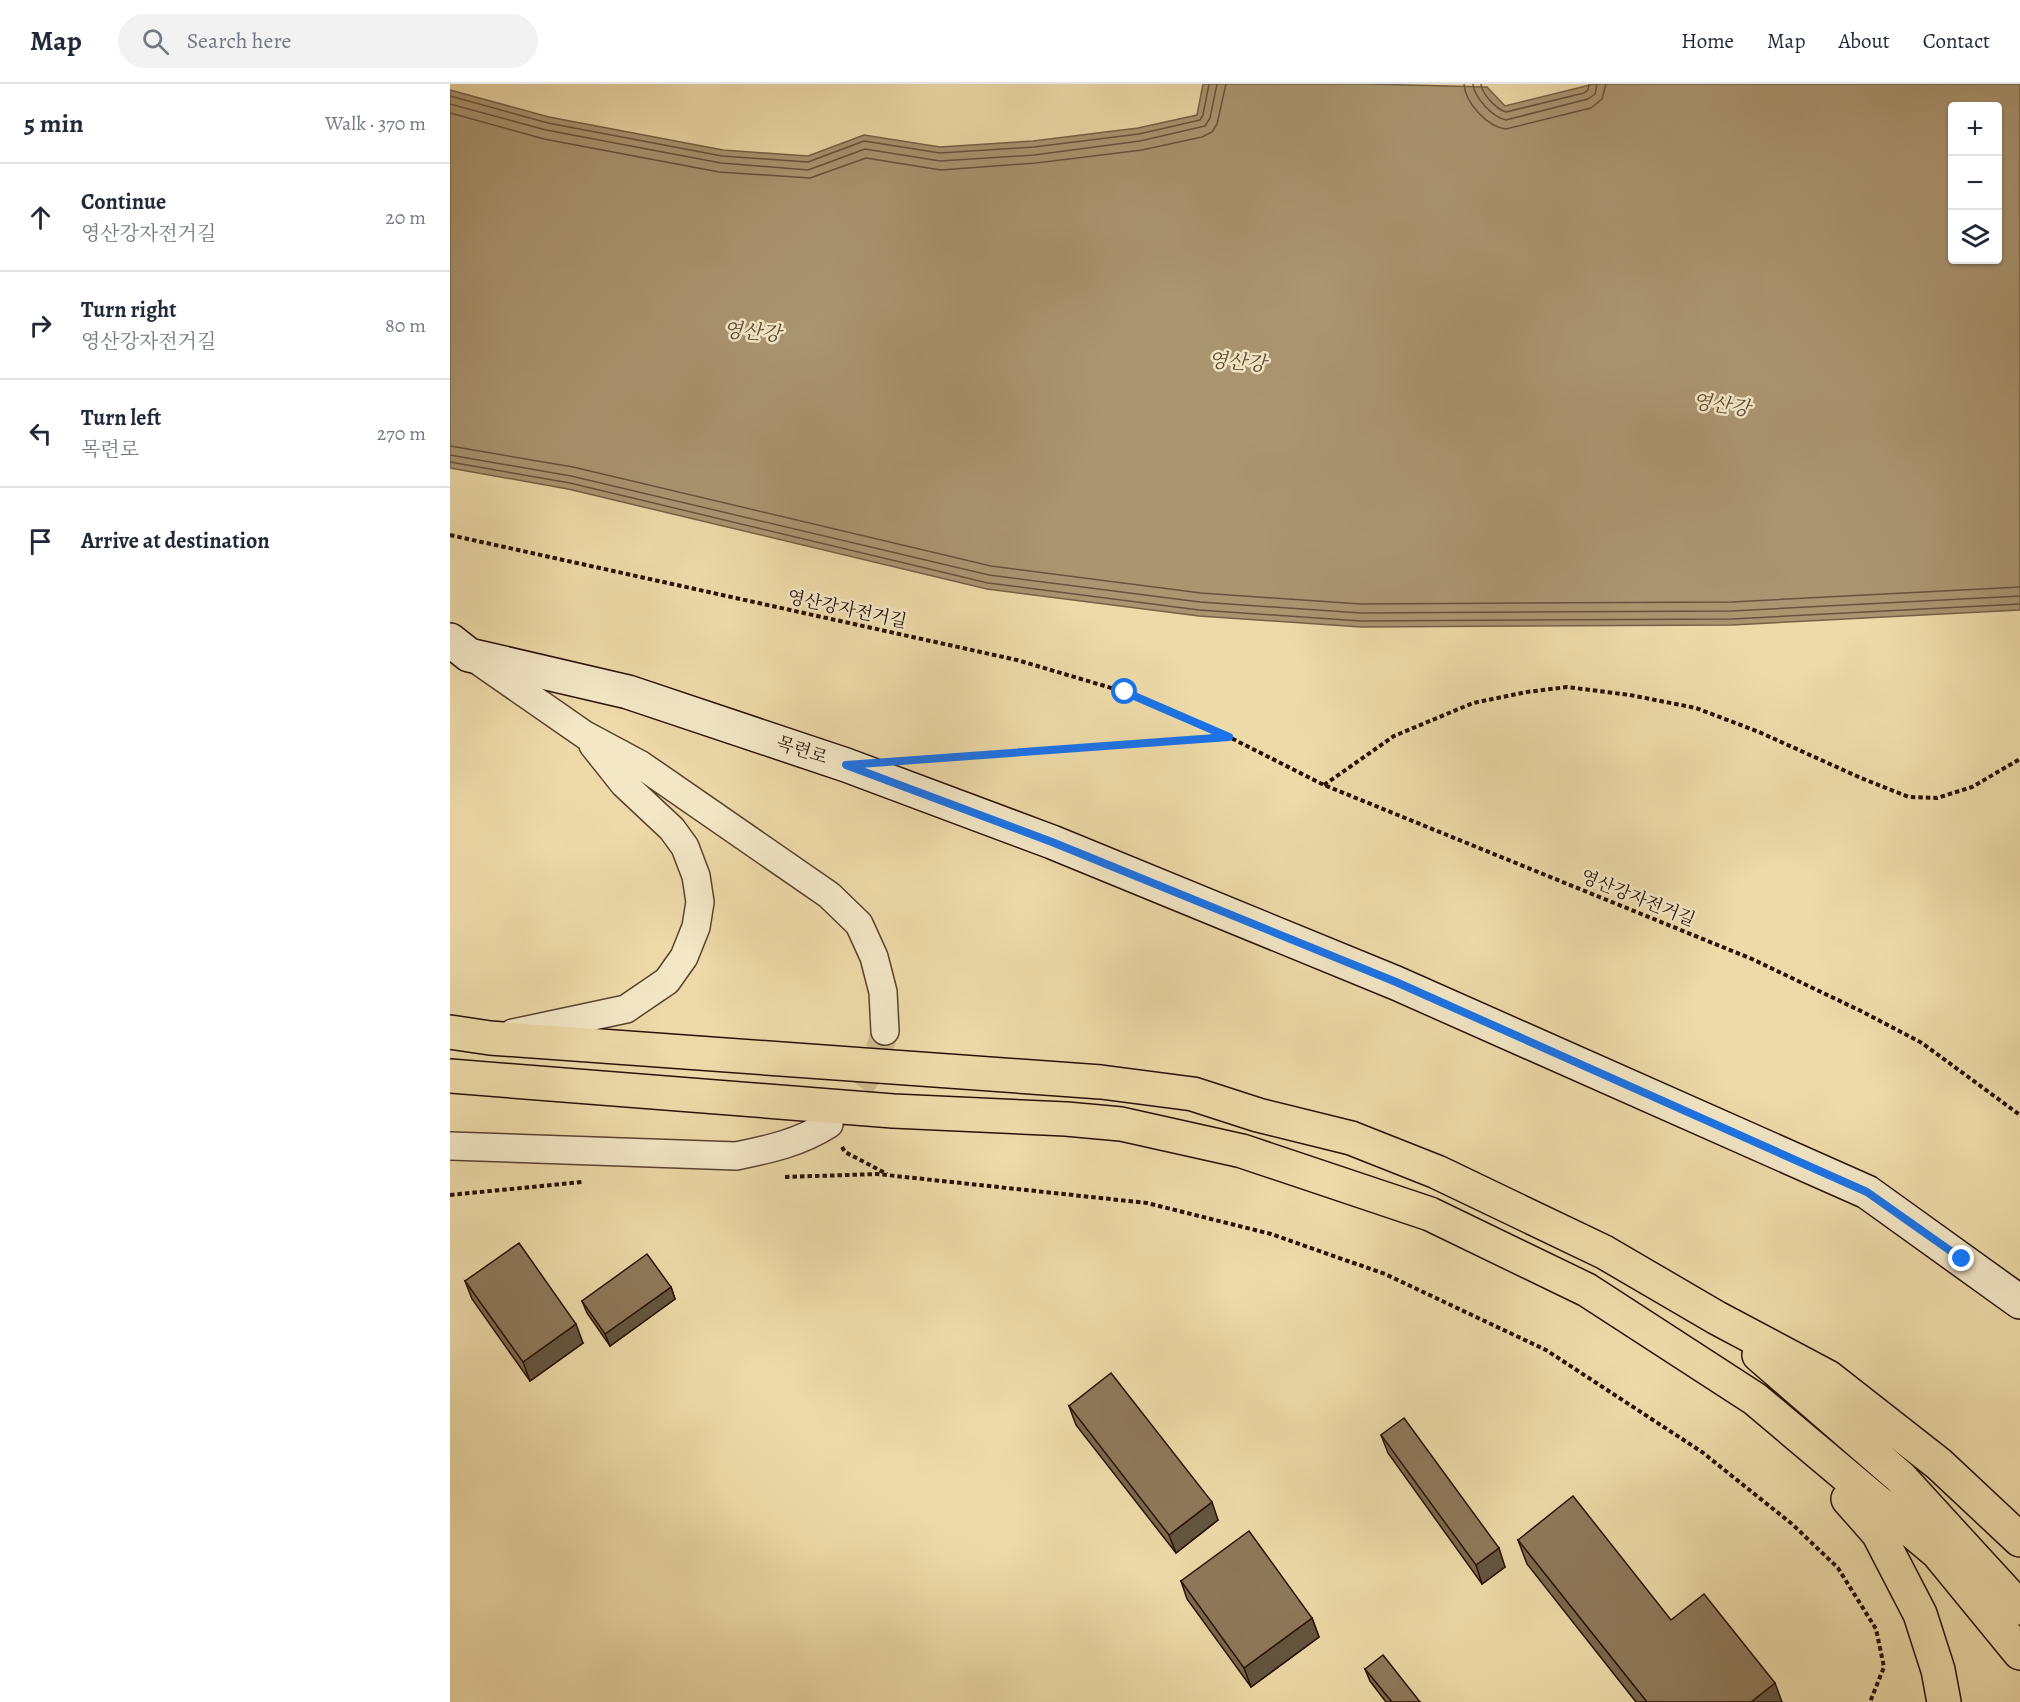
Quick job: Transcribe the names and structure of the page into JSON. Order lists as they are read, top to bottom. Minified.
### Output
{"streets":{"street":["목련로"],"path":["영산강자전거길"]},"water":["영산강"],"page":{"header":"Map","search":"Search here","nav":["Home","Map","About","Contact"],"heading":["5 min","Walk · 370 m"],"map_buttons":["+","−"],"list":[["Continue","영산강자전거길","20 m"],["Turn right","영산강자전거길","80 m"],["Turn left","목련로","270 m"],"Arrive at destination"]}}
